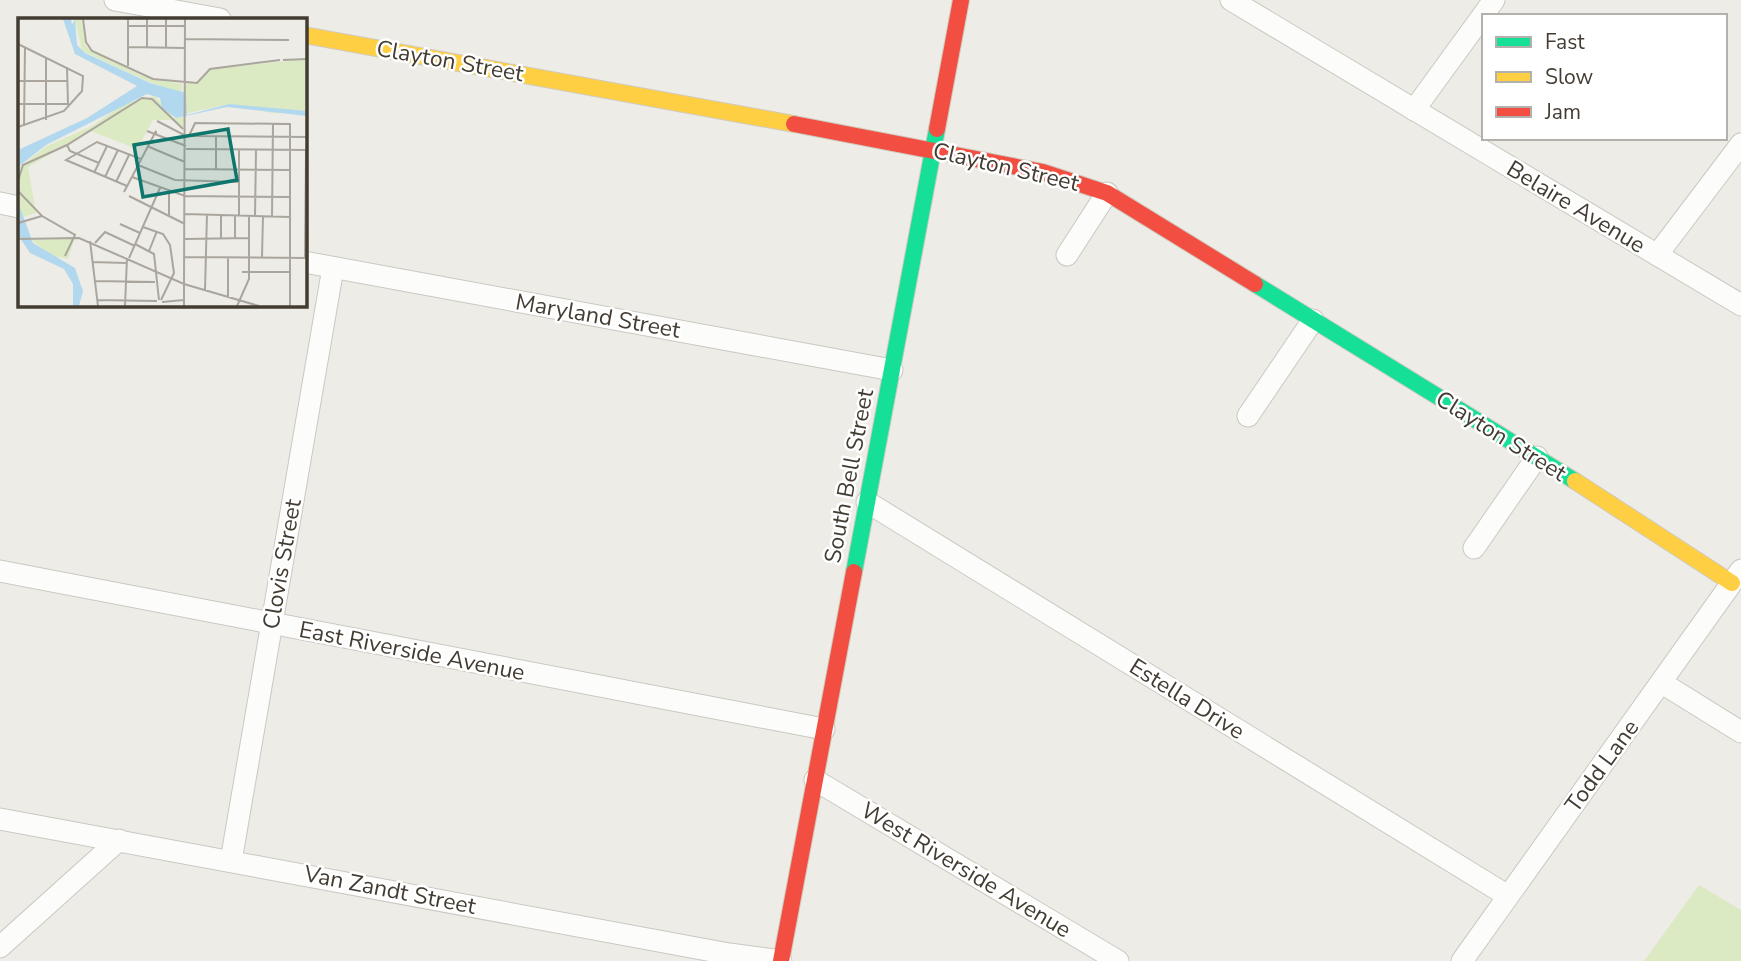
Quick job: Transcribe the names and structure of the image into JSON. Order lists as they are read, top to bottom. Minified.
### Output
{"streets":{"street":["Clayton Street","Belaire Avenue","Maryland Street","South Bell Street","Clovis Street","East Riverside Avenue","Estella Drive","Todd Lane","West Riverside Avenue","Van Zandt Street"]},"crossings":[["Clayton Street","South Bell Street"],["Clayton Street","Todd Lane"],["Maryland Street","South Bell Street"],["Maryland Street","Clovis Street"],["South Bell Street","East Riverside Avenue"],["South Bell Street","Estella Drive"],["South Bell Street","West Riverside Avenue"],["South Bell Street","Van Zandt Street"],["Clovis Street","East Riverside Avenue"],["Clovis Street","Van Zandt Street"],["Estella Drive","Todd Lane"]],"legend":["Fast","Slow","Jam"]}
